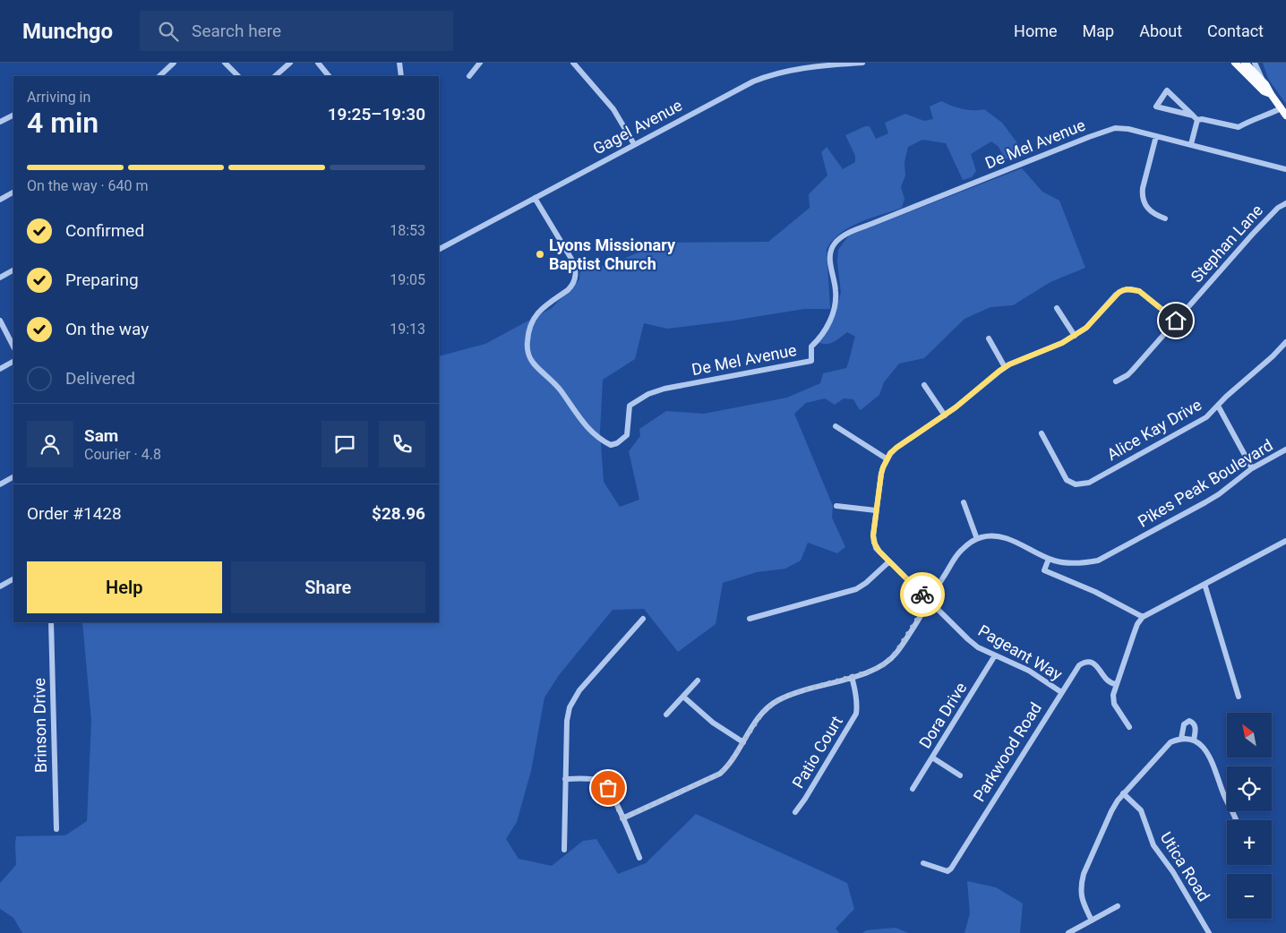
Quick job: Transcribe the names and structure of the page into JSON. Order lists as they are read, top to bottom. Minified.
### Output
{"streets":{"street":["Gagel Avenue","De Mel Avenue","Stephan Lane","Alice Kay Drive","Pikes Peak Boulevard","Pageant Way","Dora Drive","Brinson Drive","Patio Court","Parkwood Road","Utica Road"]},"crossings":[["Gagel Avenue","De Mel Avenue"],["Pageant Way","Dora Drive"],["Pageant Way","Parkwood Road"]],"places":["Lyons Missionary Baptist Church"],"north":"top left","page":{"header":"Munchgo","search":"Search here","nav":["Home","Map","About","Contact"],"heading":["4 min","Arriving in","19:25–19:30"],"panel":["Sam","Courier · 4.8","Order #1428","$28.96"],"bar":"On the way · 640 m","list":[["Confirmed","18:53"],["Preparing","19:05"],["On the way","19:13"],"Delivered"],"buttons":["Help","Share"],"map_buttons":["+","−"]}}
